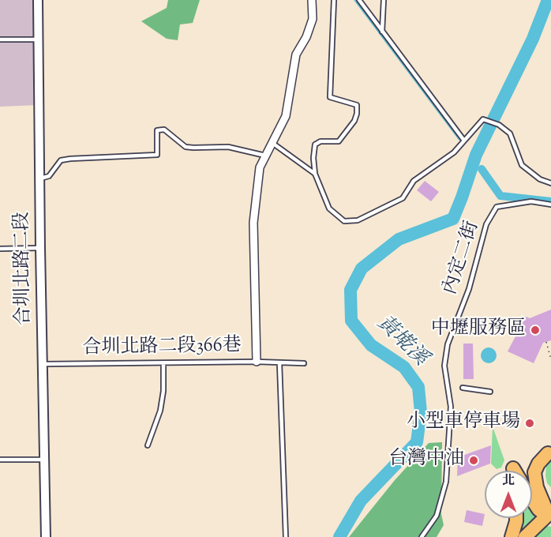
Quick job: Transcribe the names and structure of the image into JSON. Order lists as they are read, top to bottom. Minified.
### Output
{"streets":{"street":["合圳北路二段"],"lane":["內定二街","合圳北路二段366巷"]},"crossings":[["合圳北路二段","合圳北路二段366巷"]],"water":["黃墘溪"],"places":["中壢服務區","小型車停車場","台灣中油"],"north":"top"}
